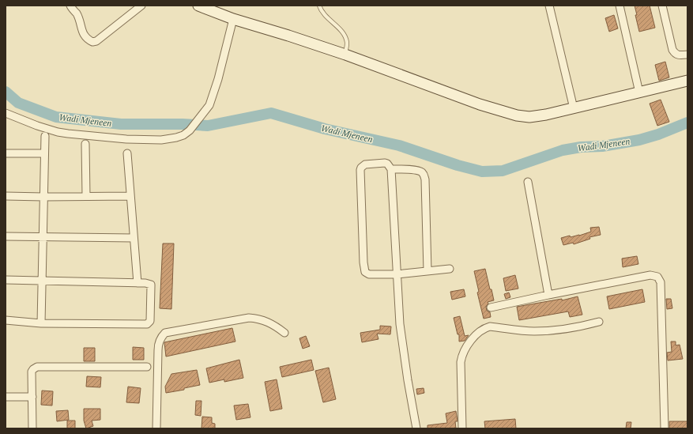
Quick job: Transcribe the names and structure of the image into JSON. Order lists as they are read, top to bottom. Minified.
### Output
{"water":["Wadi Mjeneen"]}
